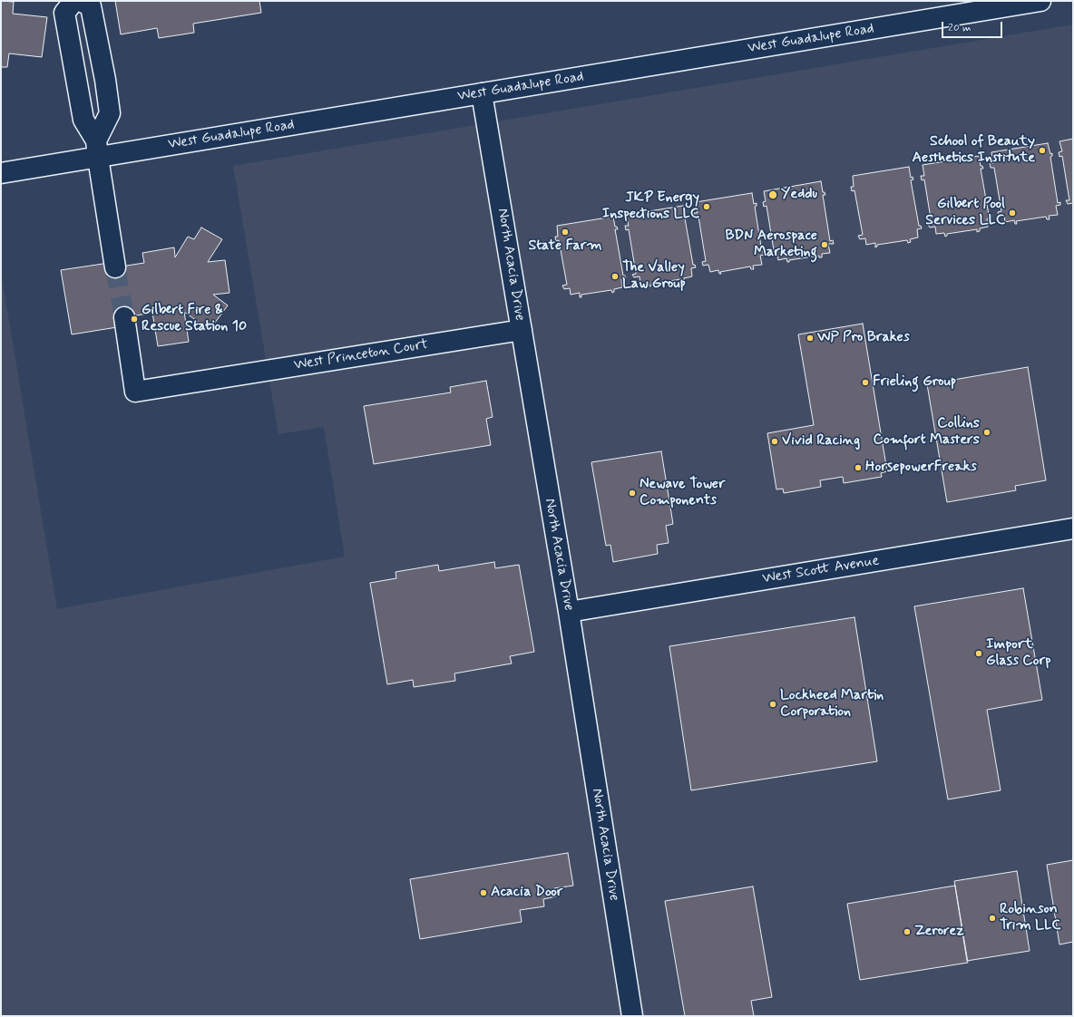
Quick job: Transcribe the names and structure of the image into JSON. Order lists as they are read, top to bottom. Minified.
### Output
{"streets":{"street":["West Guadalupe Road","North Acacia Drive","West Princeton Court","West Scott Avenue"]},"crossings":[["West Guadalupe Road","North Acacia Drive"],["North Acacia Drive","West Princeton Court"],["North Acacia Drive","West Scott Avenue"]],"places":["School of Beauty Aesthetics Institute","Yeddu","JKP Energy Inspections LLC","Gilbert Pool Services LLC","State Farm","BDN Aerospace Marketing","The Valley Law Group","Gilbert Fire & Rescue Station 10","WP Pro Brakes","Frieling Group","Collins Comfort Masters","Vivid Racing","HorsepowerFreaks","Newave Tower Components","Import Glass Corp","Lockheed Martin Corporation","Acacia Door","Robinson Trim LLC","Zerorez"],"scale_bar":"20 m"}
